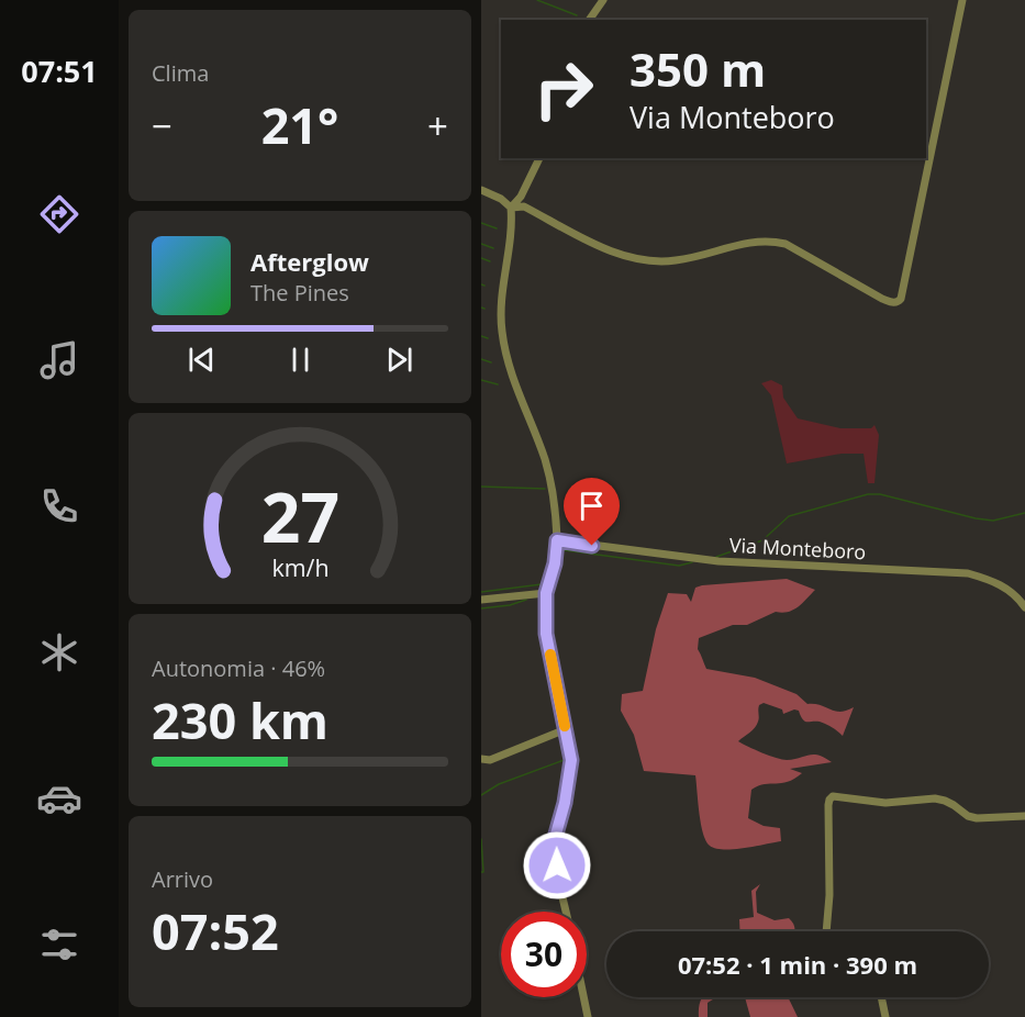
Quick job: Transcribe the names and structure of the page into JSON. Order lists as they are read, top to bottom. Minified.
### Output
{"streets":{"street":["Via Monteboro"]},"page":{"tabs":"07:51","tile":["Clima",["Autonomia · 46%","230 km"],["Arrivo","07:52"]],"turn":["350 m","Via Monteboro"],"heat":["−","21°","+"],"song":["Afterglow","The Pines"],"limit":"30","trip":"07:52 · 1 min · 390 m","gauge":["27","km/h"]}}
